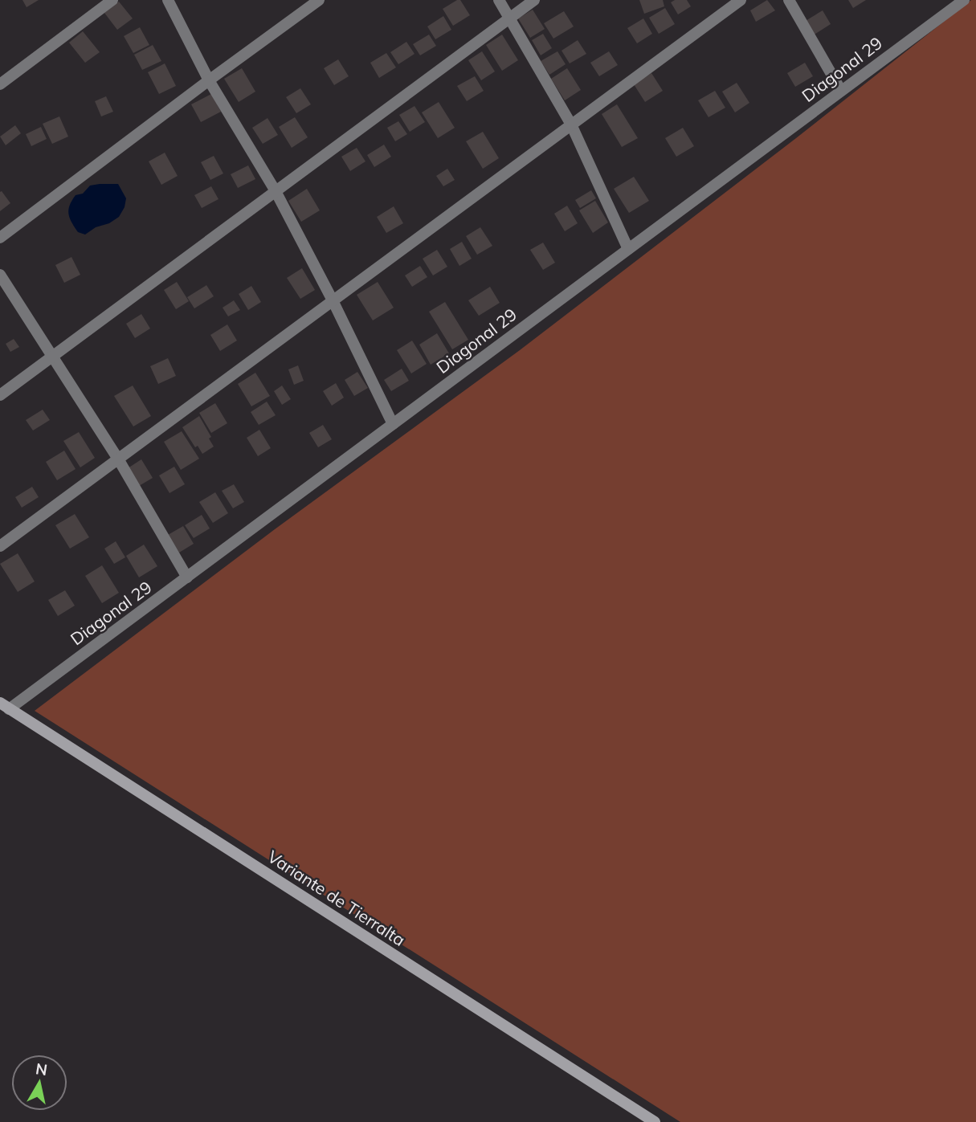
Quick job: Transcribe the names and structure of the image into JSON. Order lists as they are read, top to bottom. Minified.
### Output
{"streets":{"main road":["Variante de Tierralta"],"street":["Diagonal 29"]},"crossings":[["Diagonal 29","Variante de Tierralta"]],"north":"top"}
